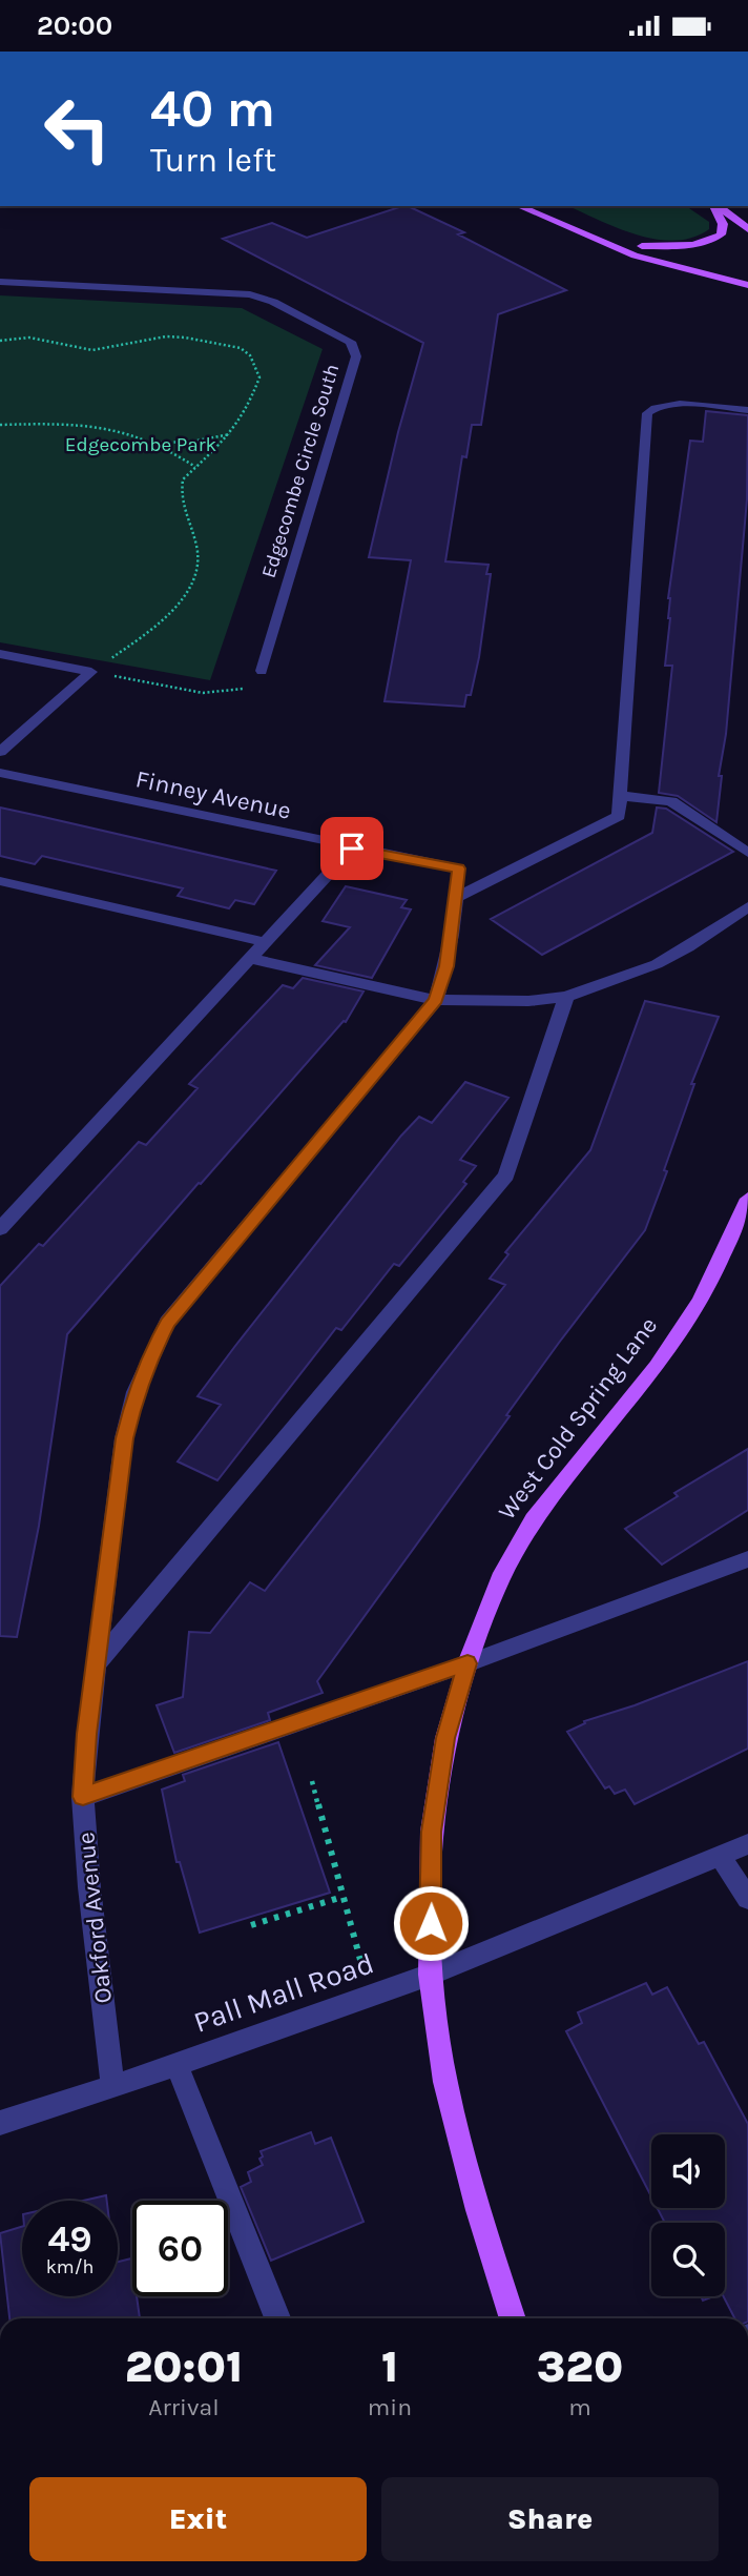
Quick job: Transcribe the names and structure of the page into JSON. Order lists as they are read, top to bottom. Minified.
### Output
{"streets":{"main road":["West Cold Spring Lane"],"street":["Edgecombe Circle South","Finney Avenue","Oakford Avenue","Pall Mall Road"]},"crossings":[["Finney Avenue","Oakford Avenue"],["West Cold Spring Lane","Pall Mall Road"],["Oakford Avenue","Pall Mall Road"]],"parks":["Edgecombe Park"],"page":{"status":"20:00","turn":["40 m","Turn left"],"speed":"49 km/h","limit":"60","eta":["20:01","Arrival","1","min","320","m"],"buttons":["Exit","Share"]}}
